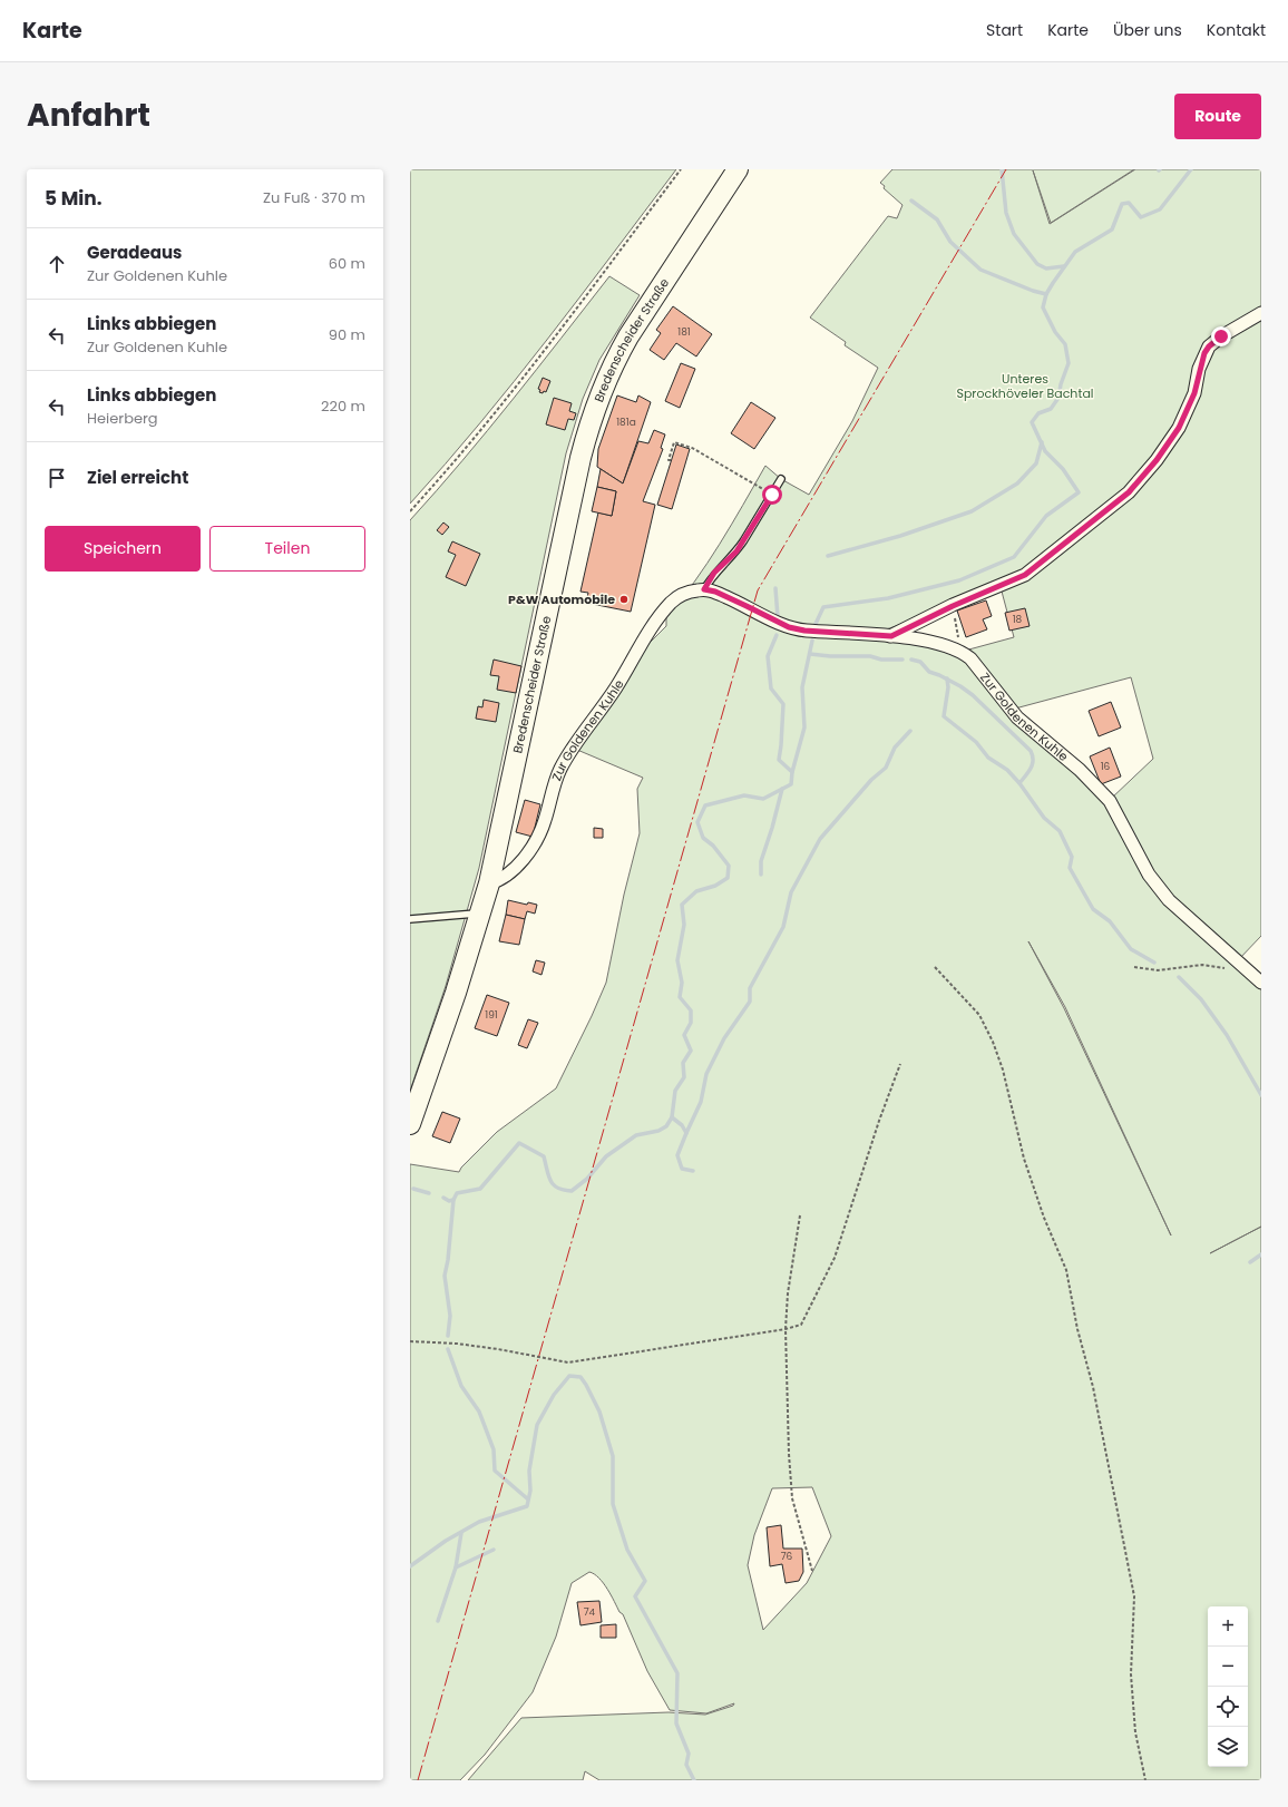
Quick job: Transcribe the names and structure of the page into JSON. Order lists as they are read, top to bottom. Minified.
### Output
{"streets":{"main road":["Bredenscheider Straße"],"street":["Zur Goldenen Kuhle"]},"crossings":[["Bredenscheider Straße","Zur Goldenen Kuhle"]],"parks":["Unteres Sprockhöveler Bachtal"],"places":["P&W Automobile"],"house_numbers":["181","181a","18","16","191","76","74"],"page":{"header":"Karte","nav":["Start","Karte","Über uns","Kontakt"],"title":"Anfahrt","buttons":["Route",["Speichern","Teilen"]],"heading":["5 Min.","Zu Fuß · 370 m"],"list":[["Geradeaus","Zur Goldenen Kuhle","60 m"],["Links abbiegen","Zur Goldenen Kuhle","90 m"],["Links abbiegen","Heierberg","220 m"],"Ziel erreicht"],"map_buttons":["+","−"]}}
